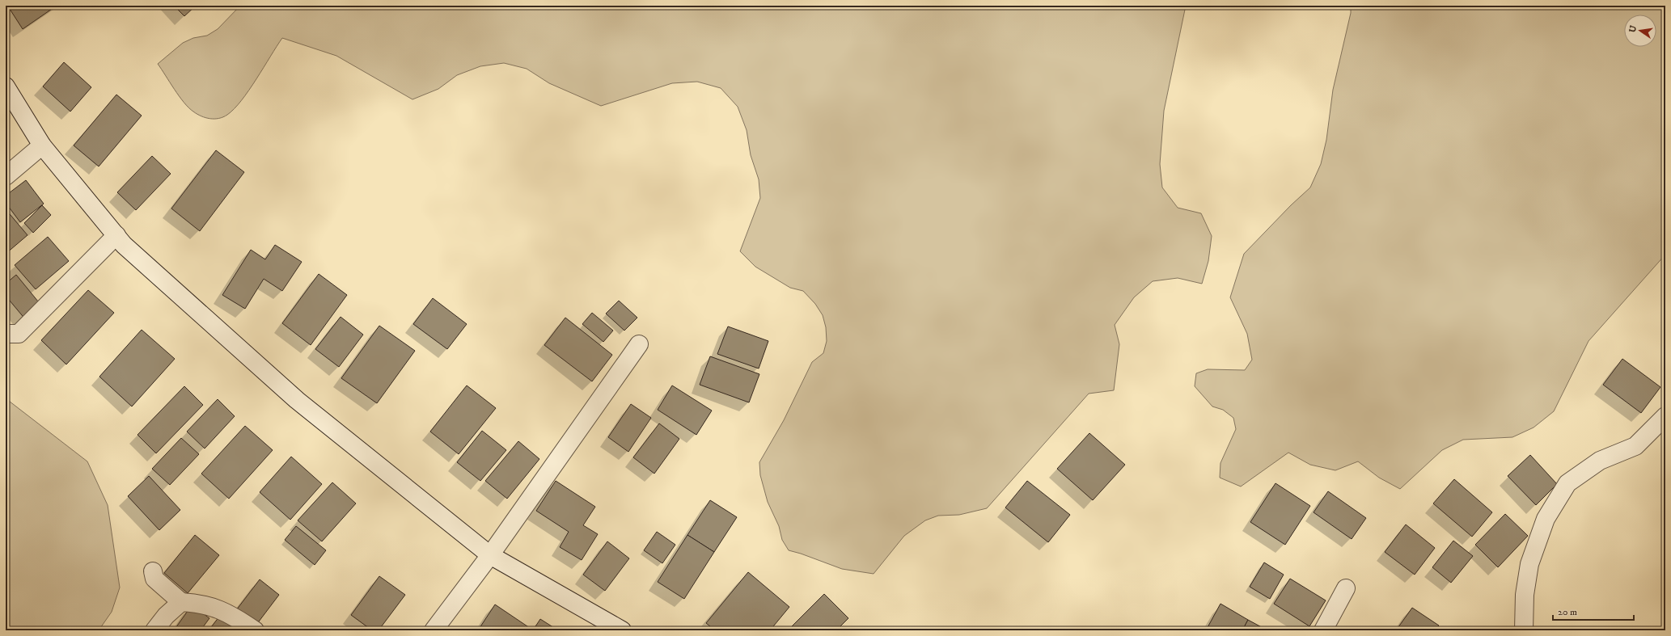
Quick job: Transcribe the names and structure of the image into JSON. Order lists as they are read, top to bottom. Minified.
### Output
{"scale_bar":"20 m","north":"left"}
